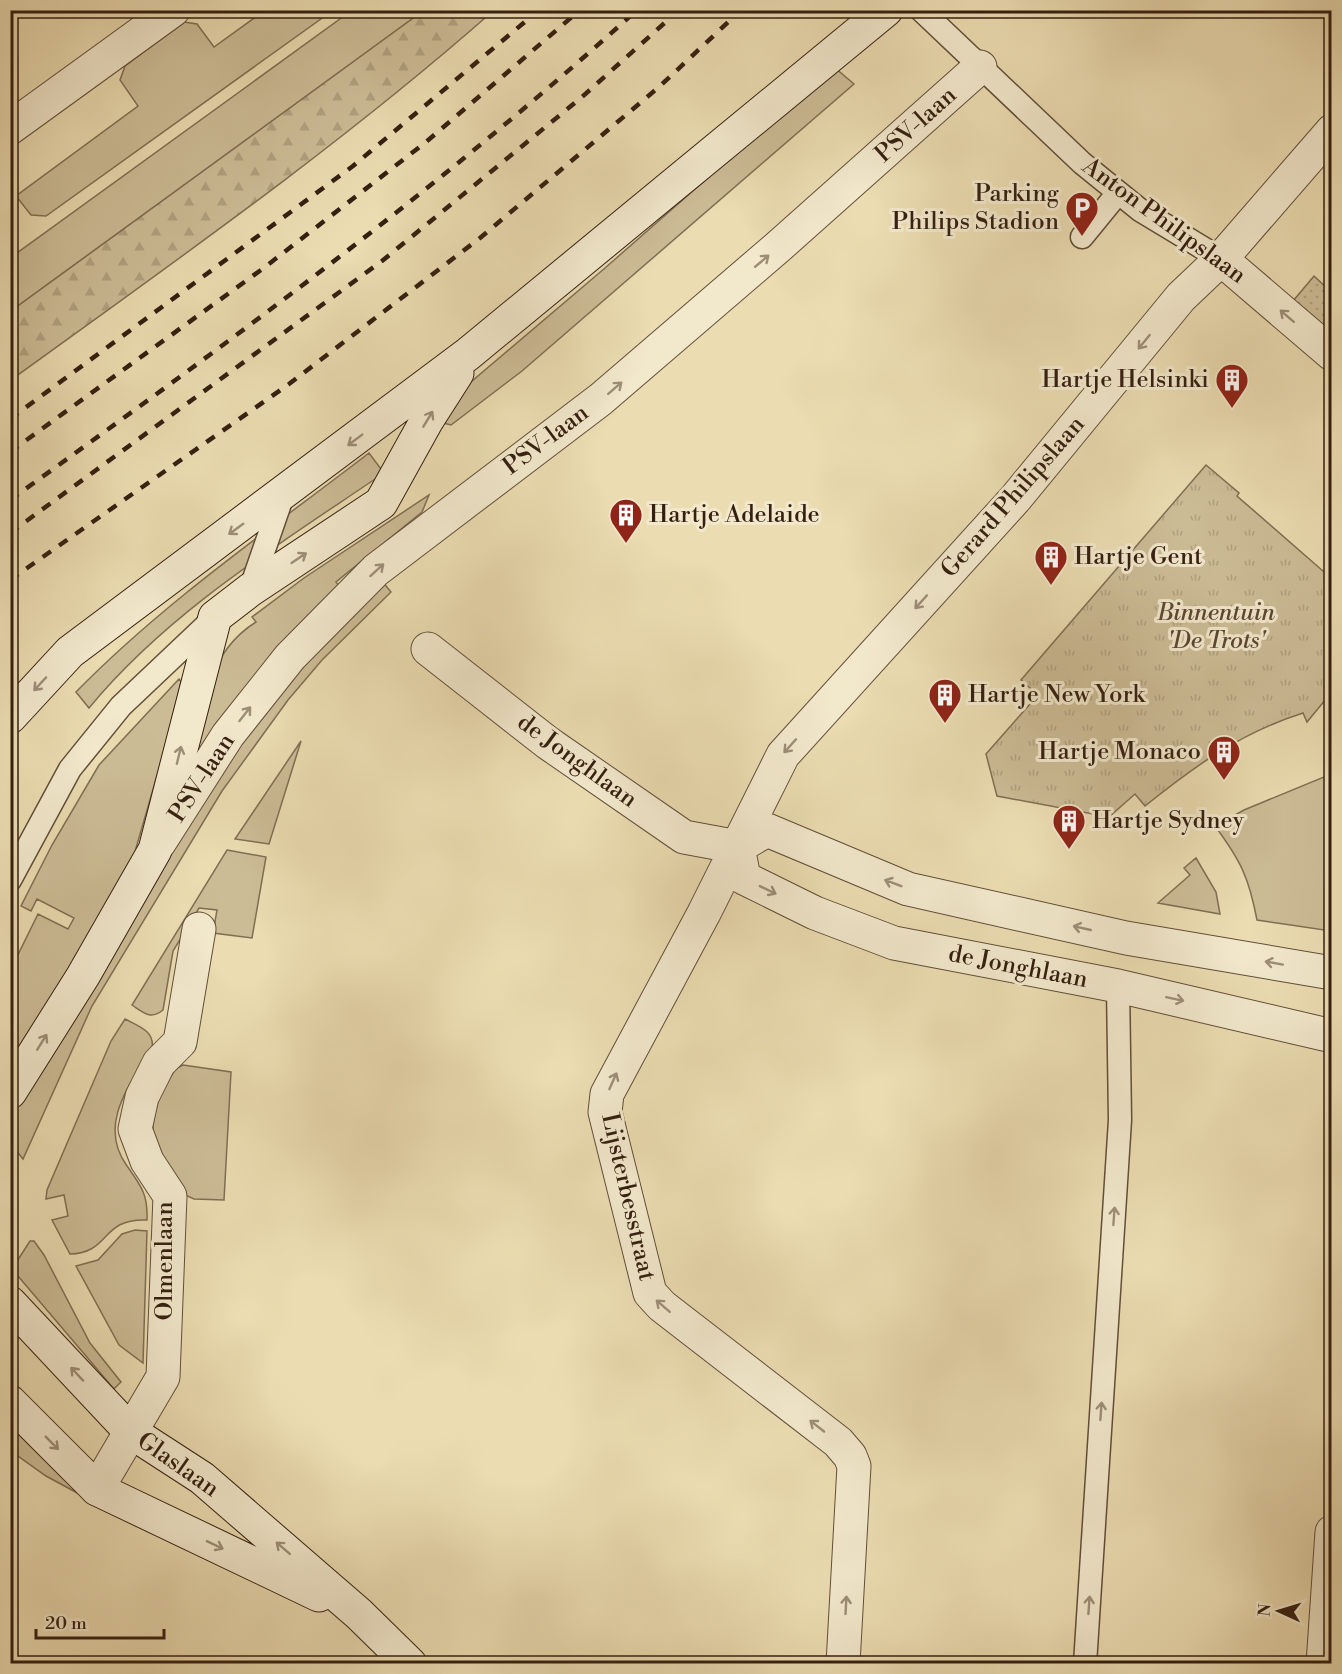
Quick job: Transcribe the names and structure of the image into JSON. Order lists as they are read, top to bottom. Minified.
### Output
{"streets":{"street":["PSV-laan","Anton Philipslaan","Gerard Philipslaan","de Jonghlaan","Lijsterbesstraat","Olmenlaan","Glaslaan"]},"crossings":[["PSV-laan","Anton Philipslaan"],["Anton Philipslaan","Gerard Philipslaan"],["Gerard Philipslaan","de Jonghlaan"],["Gerard Philipslaan","Lijsterbesstraat"],["de Jonghlaan","Lijsterbesstraat"],["Olmenlaan","Glaslaan"]],"one_way":["Gerard Philipslaan","Lijsterbesstraat"],"parks":["Binnentuin 'De Trots'"],"places":{"parking":["Parking Philips Stadion"],"building":["Hartje Helsinki","Hartje Adelaide","Hartje Gent","Hartje New York","Hartje Monaco","Hartje Sydney"]},"scale_bar":"20 m","north":"left"}
